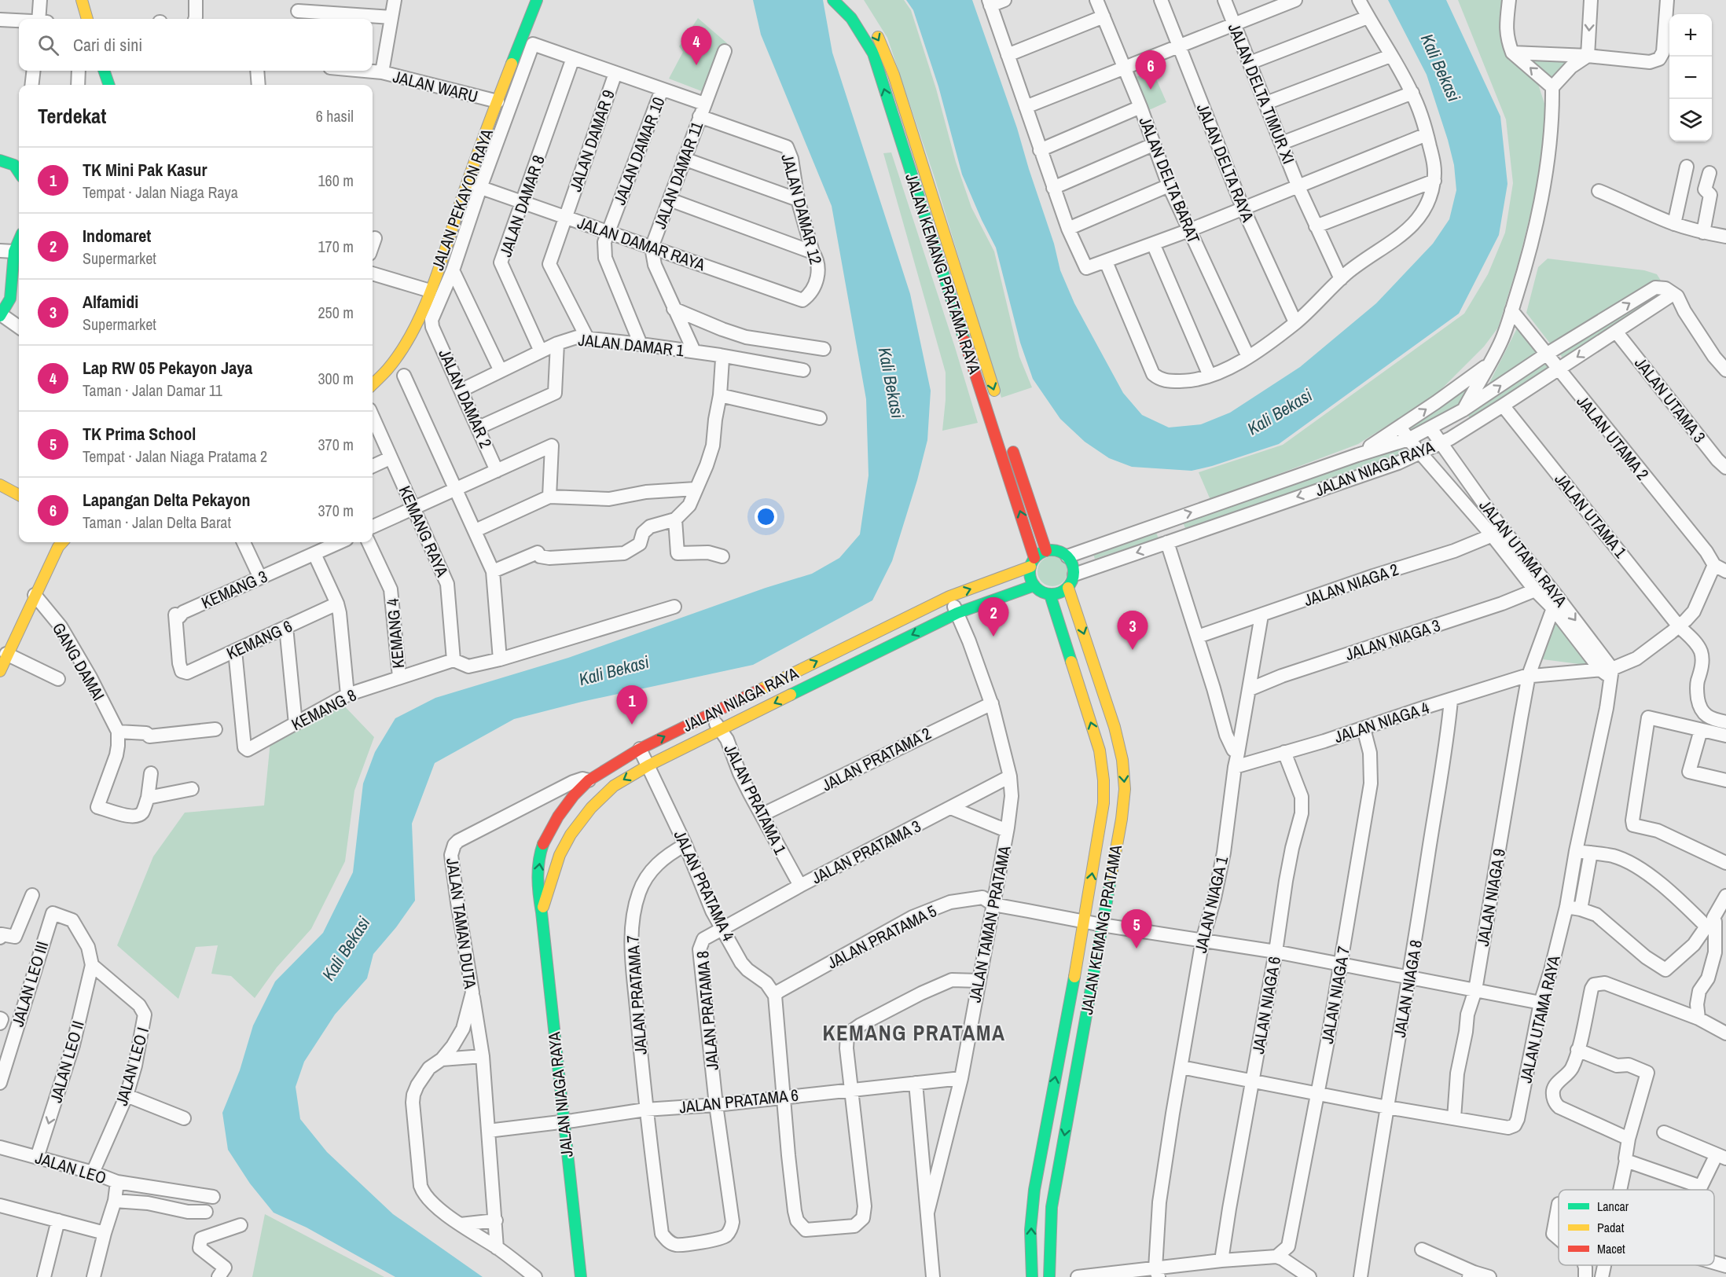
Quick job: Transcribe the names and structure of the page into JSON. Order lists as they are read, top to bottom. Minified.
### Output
{"streets":{"street":["JALAN WARU","JALAN DELTA TIMUR XI","JALAN DAMAR 9","JALAN DAMAR 10","JALAN DELTA RAYA","JALAN DAMAR 11","JALAN DELTA BARAT","JALAN PEKAYON RAYA","JALAN DAMAR 8","JALAN DAMAR 12","JALAN DAMAR RAYA","JALAN KEMANG PRATAMA RAYA","JALAN DAMAR 1","JALAN DAMAR 2","JALAN UTAMA 3","JALAN UTAMA 2","JALAN NIAGA RAYA","JALAN UTAMA 1","KEMANG RAYA","JALAN UTAMA RAYA","JALAN NIAGA 2","KEMANG 3","KEMANG 4","KEMANG 6","JALAN NIAGA 3","GANG DAMAI","KEMANG 8","JALAN NIAGA 4","JALAN PRATAMA 2","JALAN PRATAMA 1","JALAN PRATAMA 3","JALAN PRATAMA 4","JALAN NIAGA 9","JALAN NIAGA 1","JALAN TAMAN DUTA","JALAN TAMAN PRATAMA","JALAN KEMANG PRATAMA","JALAN PRATAMA 5","JALAN LEO III","JALAN NIAGA 8","JALAN PRATAMA 7","JALAN NIAGA 7","JALAN NIAGA 6","JALAN PRATAMA 8","JALAN LEO II","JALAN LEO I","JALAN PRATAMA 6","JALAN LEO"]},"crossings":[["JALAN WARU","JALAN PEKAYON RAYA"],["JALAN DAMAR 9","JALAN DAMAR 12"],["JALAN DAMAR 9","JALAN DAMAR RAYA"],["JALAN DAMAR 9","JALAN DAMAR 1"],["JALAN DAMAR 10","JALAN DAMAR 12"],["JALAN DAMAR 10","JALAN DAMAR RAYA"],["JALAN DAMAR 10","JALAN DAMAR 1"],["JALAN DAMAR 11","JALAN DAMAR 12"],["JALAN DAMAR 11","JALAN DAMAR RAYA"],["JALAN DAMAR 11","JALAN DAMAR 1"],["JALAN PEKAYON RAYA","JALAN DAMAR RAYA"],["JALAN DAMAR 8","JALAN DAMAR 12"],["JALAN DAMAR 8","JALAN DAMAR RAYA"],["JALAN DAMAR 8","JALAN DAMAR 1"],["JALAN DAMAR 12","JALAN DAMAR RAYA"],["JALAN KEMANG PRATAMA RAYA","JALAN NIAGA RAYA"],["JALAN KEMANG PRATAMA RAYA","JALAN KEMANG PRATAMA"],["JALAN DAMAR 1","JALAN DAMAR 2"],["JALAN UTAMA 3","JALAN NIAGA RAYA"],["JALAN UTAMA 2","JALAN NIAGA RAYA"],["JALAN UTAMA 2","JALAN NIAGA 4"],["JALAN NIAGA RAYA","JALAN UTAMA 1"],["JALAN NIAGA RAYA","JALAN UTAMA RAYA"],["JALAN NIAGA RAYA","JALAN PRATAMA 1"],["JALAN NIAGA RAYA","JALAN PRATAMA 4"],["JALAN NIAGA RAYA","JALAN TAMAN DUTA"],["JALAN NIAGA RAYA","JALAN TAMAN PRATAMA"],["JALAN NIAGA RAYA","JALAN KEMANG PRATAMA"],["JALAN NIAGA RAYA","JALAN PRATAMA 6"],["JALAN UTAMA 1","JALAN NIAGA 4"],["KEMANG RAYA","KEMANG 8"],["JALAN UTAMA RAYA","JALAN NIAGA 2"],["JALAN UTAMA RAYA","JALAN NIAGA 4"],["JALAN UTAMA RAYA","JALAN NIAGA 9"],["JALAN UTAMA RAYA","JALAN PRATAMA 5"],["JALAN NIAGA 2","JALAN NIAGA 1"],["KEMANG 3","KEMANG 6"],["KEMANG 4","KEMANG 8"],["KEMANG 6","KEMANG 8"],["JALAN NIAGA 3","JALAN NIAGA 1"],["JALAN NIAGA 4","JALAN NIAGA 9"],["JALAN NIAGA 4","JALAN NIAGA 1"],["JALAN NIAGA 4","JALAN NIAGA 8"],["JALAN NIAGA 4","JALAN NIAGA 7"],["JALAN NIAGA 4","JALAN NIAGA 6"],["JALAN PRATAMA 2","JALAN PRATAMA 1"],["JALAN PRATAMA 2","JALAN TAMAN PRATAMA"],["JALAN PRATAMA 1","JALAN PRATAMA 3"],["JALAN PRATAMA 3","JALAN PRATAMA 4"],["JALAN PRATAMA 3","JALAN TAMAN PRATAMA"],["JALAN PRATAMA 3","JALAN PRATAMA 8"],["JALAN PRATAMA 4","JALAN PRATAMA 5"],["JALAN PRATAMA 4","JALAN PRATAMA 7"],["JALAN PRATAMA 4","JALAN PRATAMA 8"],["JALAN NIAGA 9","JALAN PRATAMA 5"],["JALAN NIAGA 1","JALAN PRATAMA 5"],["JALAN TAMAN PRATAMA","JALAN PRATAMA 5"],["JALAN KEMANG PRATAMA","JALAN PRATAMA 5"],["JALAN PRATAMA 5","JALAN NIAGA 8"],["JALAN PRATAMA 5","JALAN NIAGA 7"],["JALAN PRATAMA 5","JALAN NIAGA 6"],["JALAN LEO III","JALAN LEO II"],["JALAN LEO III","JALAN LEO I"],["JALAN PRATAMA 7","JALAN PRATAMA 8"],["JALAN PRATAMA 7","JALAN PRATAMA 6"],["JALAN PRATAMA 8","JALAN PRATAMA 6"],["JALAN LEO II","JALAN LEO I"],["JALAN LEO II","JALAN LEO"],["JALAN LEO I","JALAN LEO"]],"one_way":["JALAN LEO II"],"districts":["KEMANG PRATAMA"],"water":["Kali Bekasi"],"legend":["Lancar","Padat","Macet"],"page":{"map_buttons":["+","−"],"search":"Cari di sini","pins":["4","6","2","3","1","5"],"heading":["Terdekat","6 hasil"],"list":[{"mark":"1","name":"TK Mini Pak Kasur","note":"Tempat · Jalan Niaga Raya","value":"160 m"},{"mark":"2","name":"Indomaret","note":"Supermarket","value":"170 m"},{"mark":"3","name":"Alfamidi","note":"Supermarket","value":"250 m"},{"mark":"4","name":"Lap RW 05 Pekayon Jaya","note":"Taman · Jalan Damar 11","value":"300 m"},{"mark":"5","name":"TK Prima School","note":"Tempat · Jalan Niaga Pratama 2","value":"370 m"},{"mark":"6","name":"Lapangan Delta Pekayon","note":"Taman · Jalan Delta Barat","value":"370 m"}]}}
